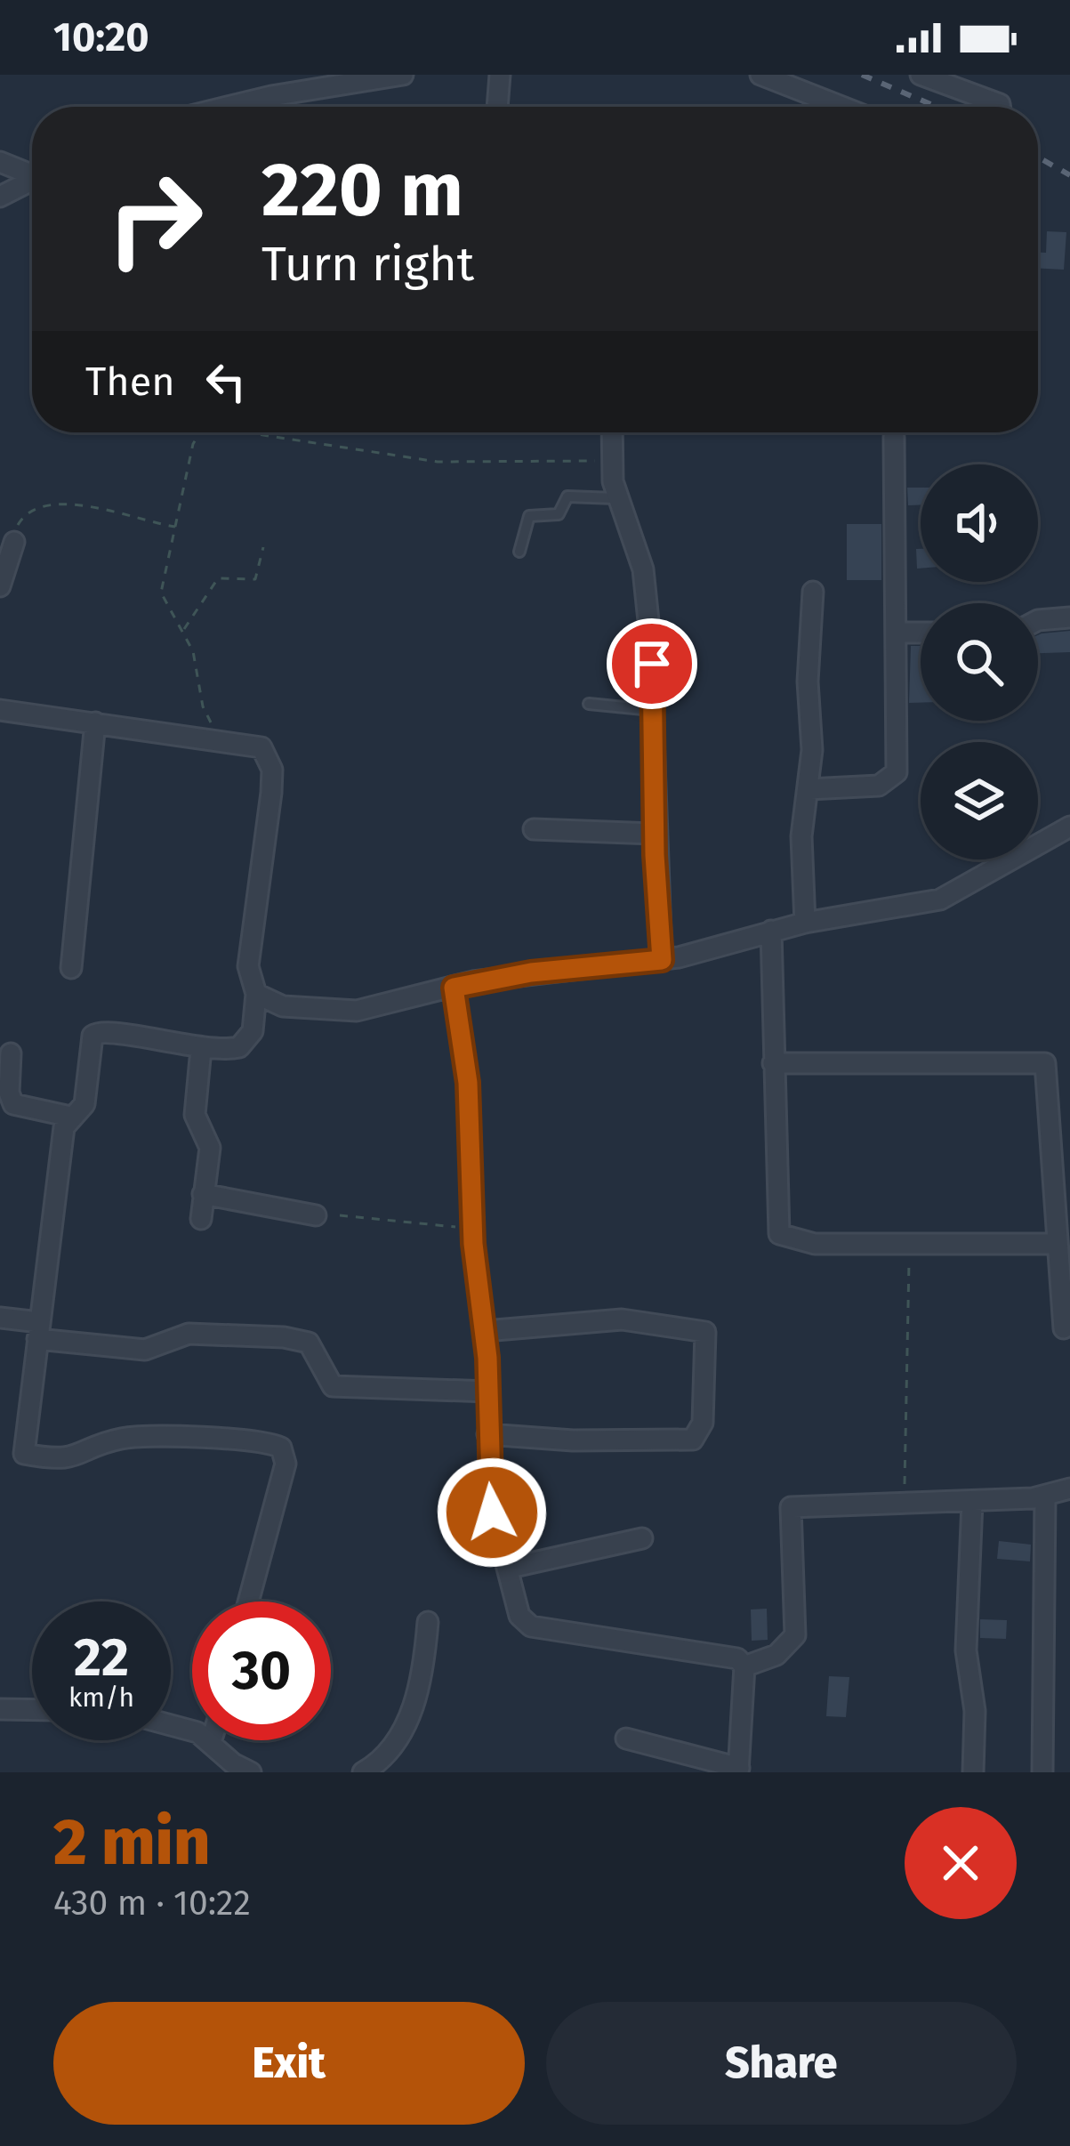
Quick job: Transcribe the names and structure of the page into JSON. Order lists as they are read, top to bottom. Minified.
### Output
{"page":{"status":"10:20","turn":["220 m","Turn right"],"then":"Then","speed":"22 km/h","limit":"30","heading":["2 min","430 m · 10:22"],"buttons":["Exit","Share"]}}
